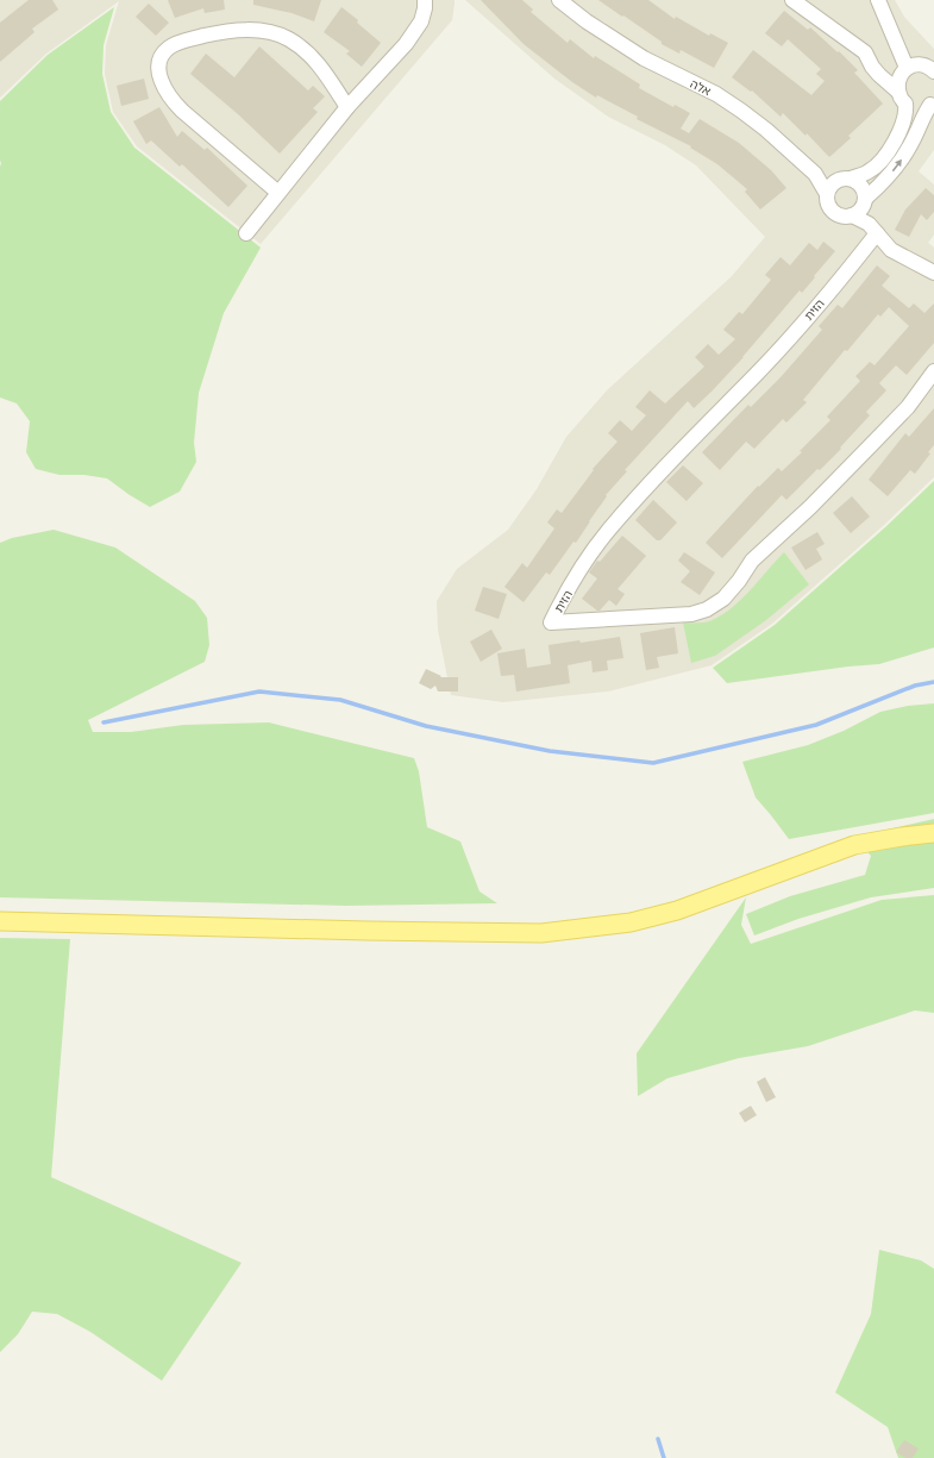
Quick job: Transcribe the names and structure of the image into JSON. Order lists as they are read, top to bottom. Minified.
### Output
{"streets":{"street":["אלה","הזית"]}}
